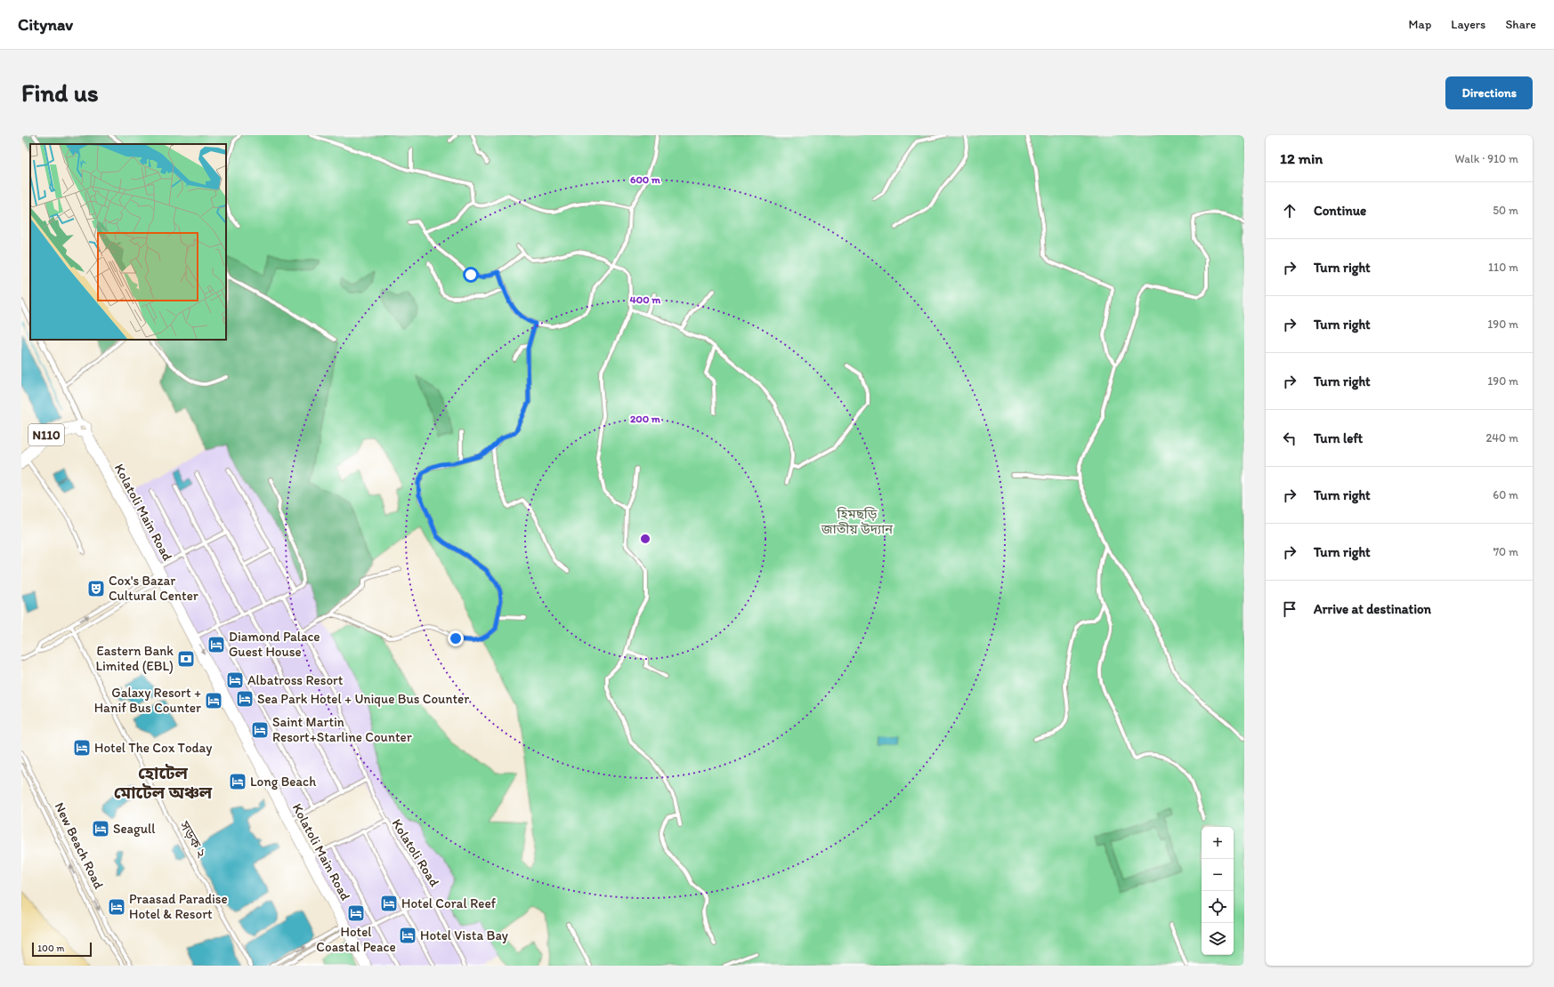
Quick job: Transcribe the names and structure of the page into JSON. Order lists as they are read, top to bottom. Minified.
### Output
{"streets":{"highway":["N110","Kolatoli Main Road"],"street":["সড়ক ২","New Beach Road","Kolatoli Road"]},"crossings":[["Kolatoli Main Road","Kolatoli Road"]],"districts":["হোটেল মোটেল অঞ্চল"],"parks":["হিমছড়ি জাতীয় উদ্যান"],"places":{"theatre":["Cox's Bazar Cultural Center"],"hotel":["Diamond Palace Guest House","Albatross Resort","Sea Park Hotel + Unique Bus Counter","Galaxy Resort + Hanif Bus Counter","Saint Martin Resort+Starline Counter","Hotel The Cox Today","Long Beach","Seagull","Hotel Coral Reef","Praasad Paradise Hotel & Resort","Hotel Coastal Peace","Hotel Vista Bay"],"bank":["Eastern Bank Limited (EBL)"]},"scale_bar":"100 m","page":{"header":"Citynav","nav":["Map","Layers","Share"],"buttons":"Directions","title":"Find us","heading":["12 min","Walk · 910 m"],"list":[["Continue","50 m"],["Turn right","110 m"],["Turn right","190 m"],["Turn right","190 m"],["Turn left","240 m"],["Turn right","60 m"],["Turn right","70 m"],"Arrive at destination"],"map_buttons":["+","−"],"scale":"100 m"},"rings":["600 m","400 m","200 m"]}
